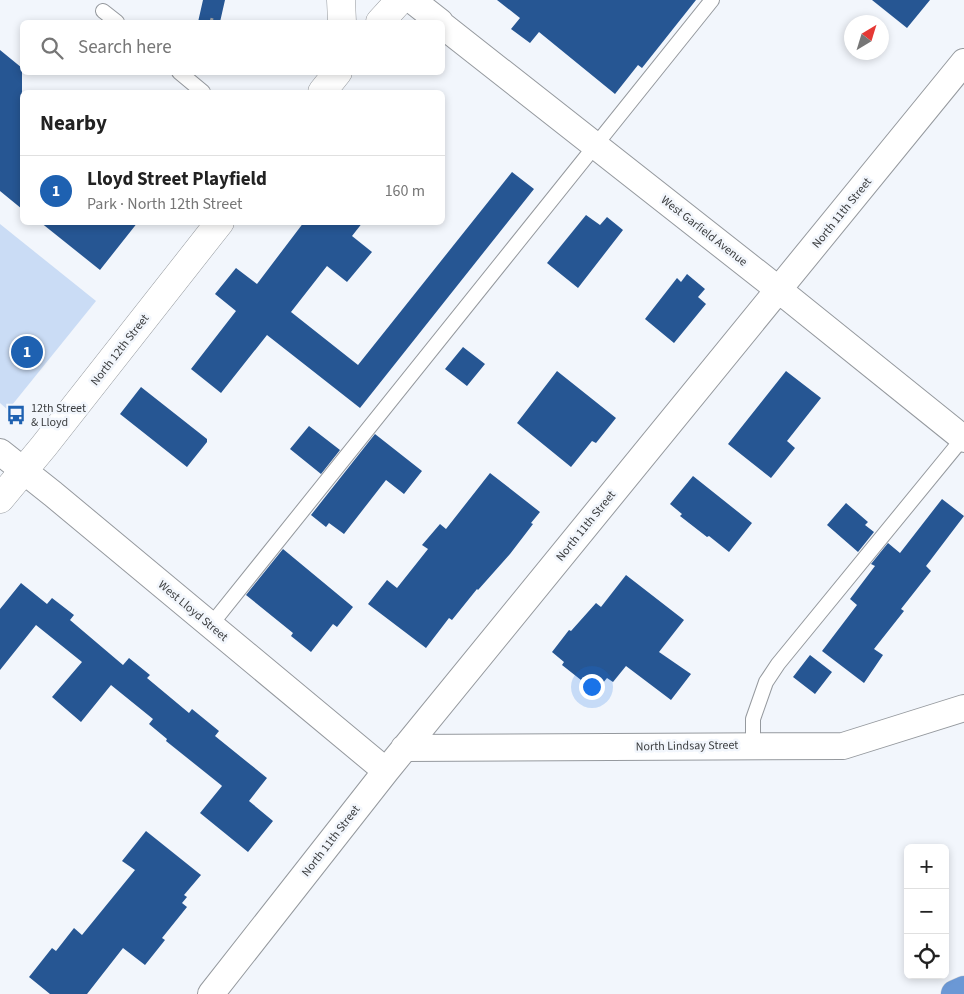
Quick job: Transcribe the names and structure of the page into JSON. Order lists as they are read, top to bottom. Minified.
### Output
{"streets":{"street":["North 11th Street","West Garfield Avenue","North 12th Street","West Lloyd Street","North Lindsay Street"]},"crossings":[["North 11th Street","West Garfield Avenue"],["North 11th Street","West Lloyd Street"],["North 11th Street","North Lindsay Street"],["North 12th Street","West Lloyd Street"]],"places":{"bus stop":["12th Street & Lloyd"]},"north":"top right","page":{"search":"Search here","heading":"Nearby","list":[{"mark":"1","name":"Lloyd Street Playfield","note":"Park · North 12th Street","value":"160 m"}],"pins":"1","map_buttons":["+","−"]}}
